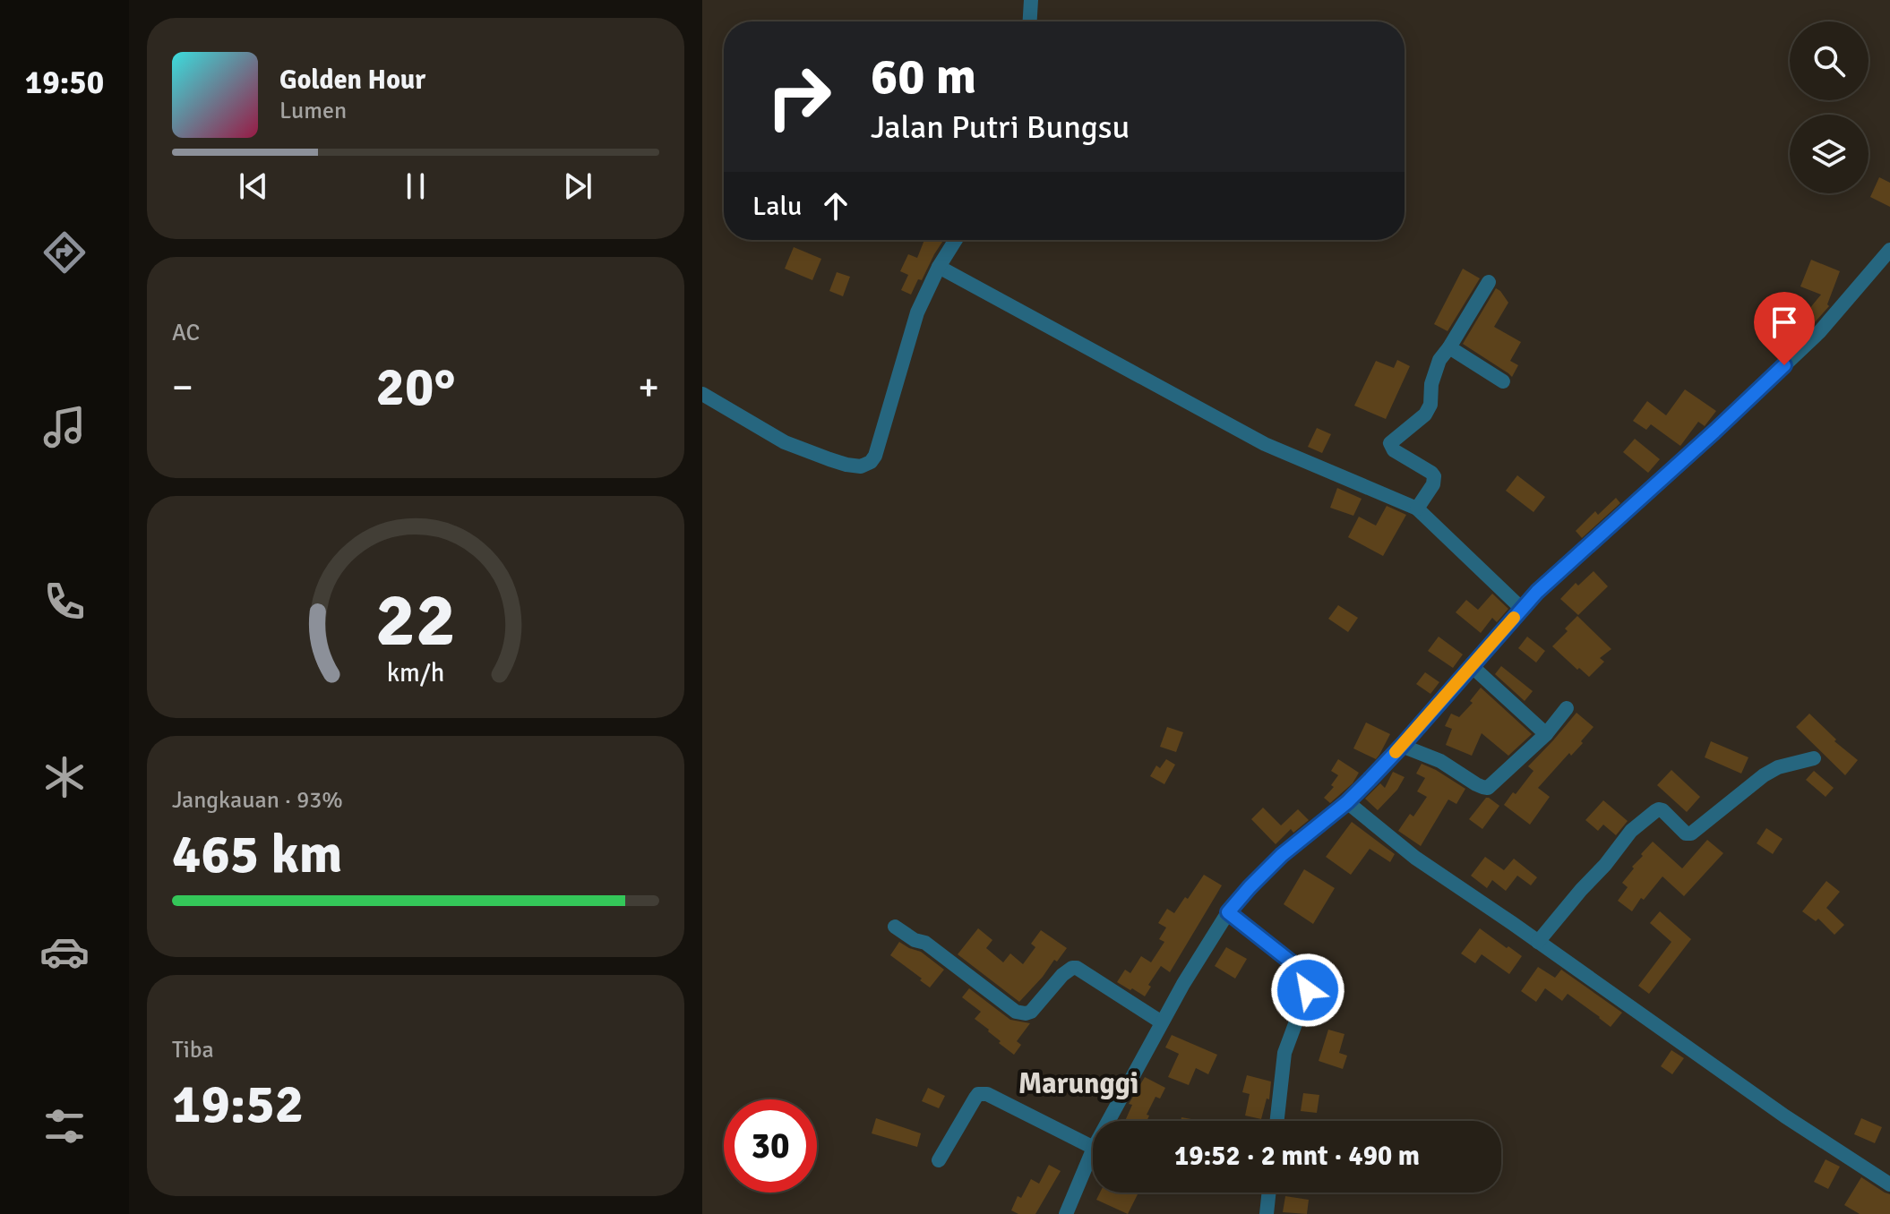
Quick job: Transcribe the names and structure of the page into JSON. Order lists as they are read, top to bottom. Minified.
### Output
{"districts":["Marunggi"],"page":{"tabs":"19:50","turn":["60 m","Jalan Putri Bungsu"],"song":["Golden Hour","Lumen"],"then":"Lalu","tile":["AC",["Jangkauan · 93%","465 km"],["Tiba","19:52"]],"heat":["−","20°","+"],"limit":"30","trip":"19:52 · 2 mnt · 490 m","gauge":["22","km/h"]}}
